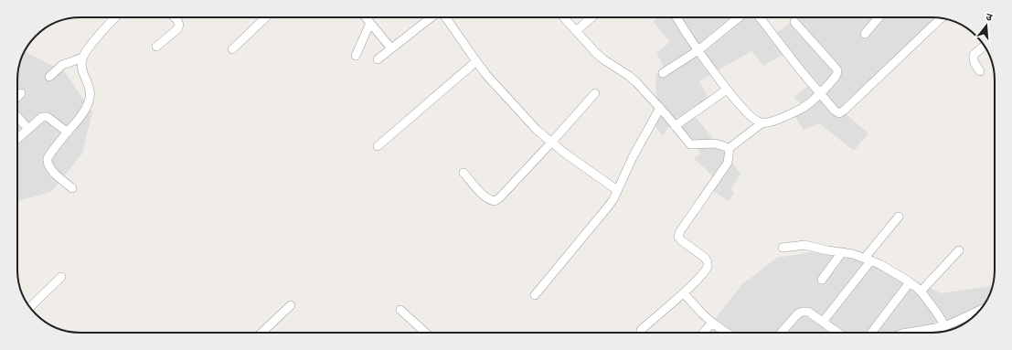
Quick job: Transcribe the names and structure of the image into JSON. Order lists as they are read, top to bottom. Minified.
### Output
{"north":"top"}
